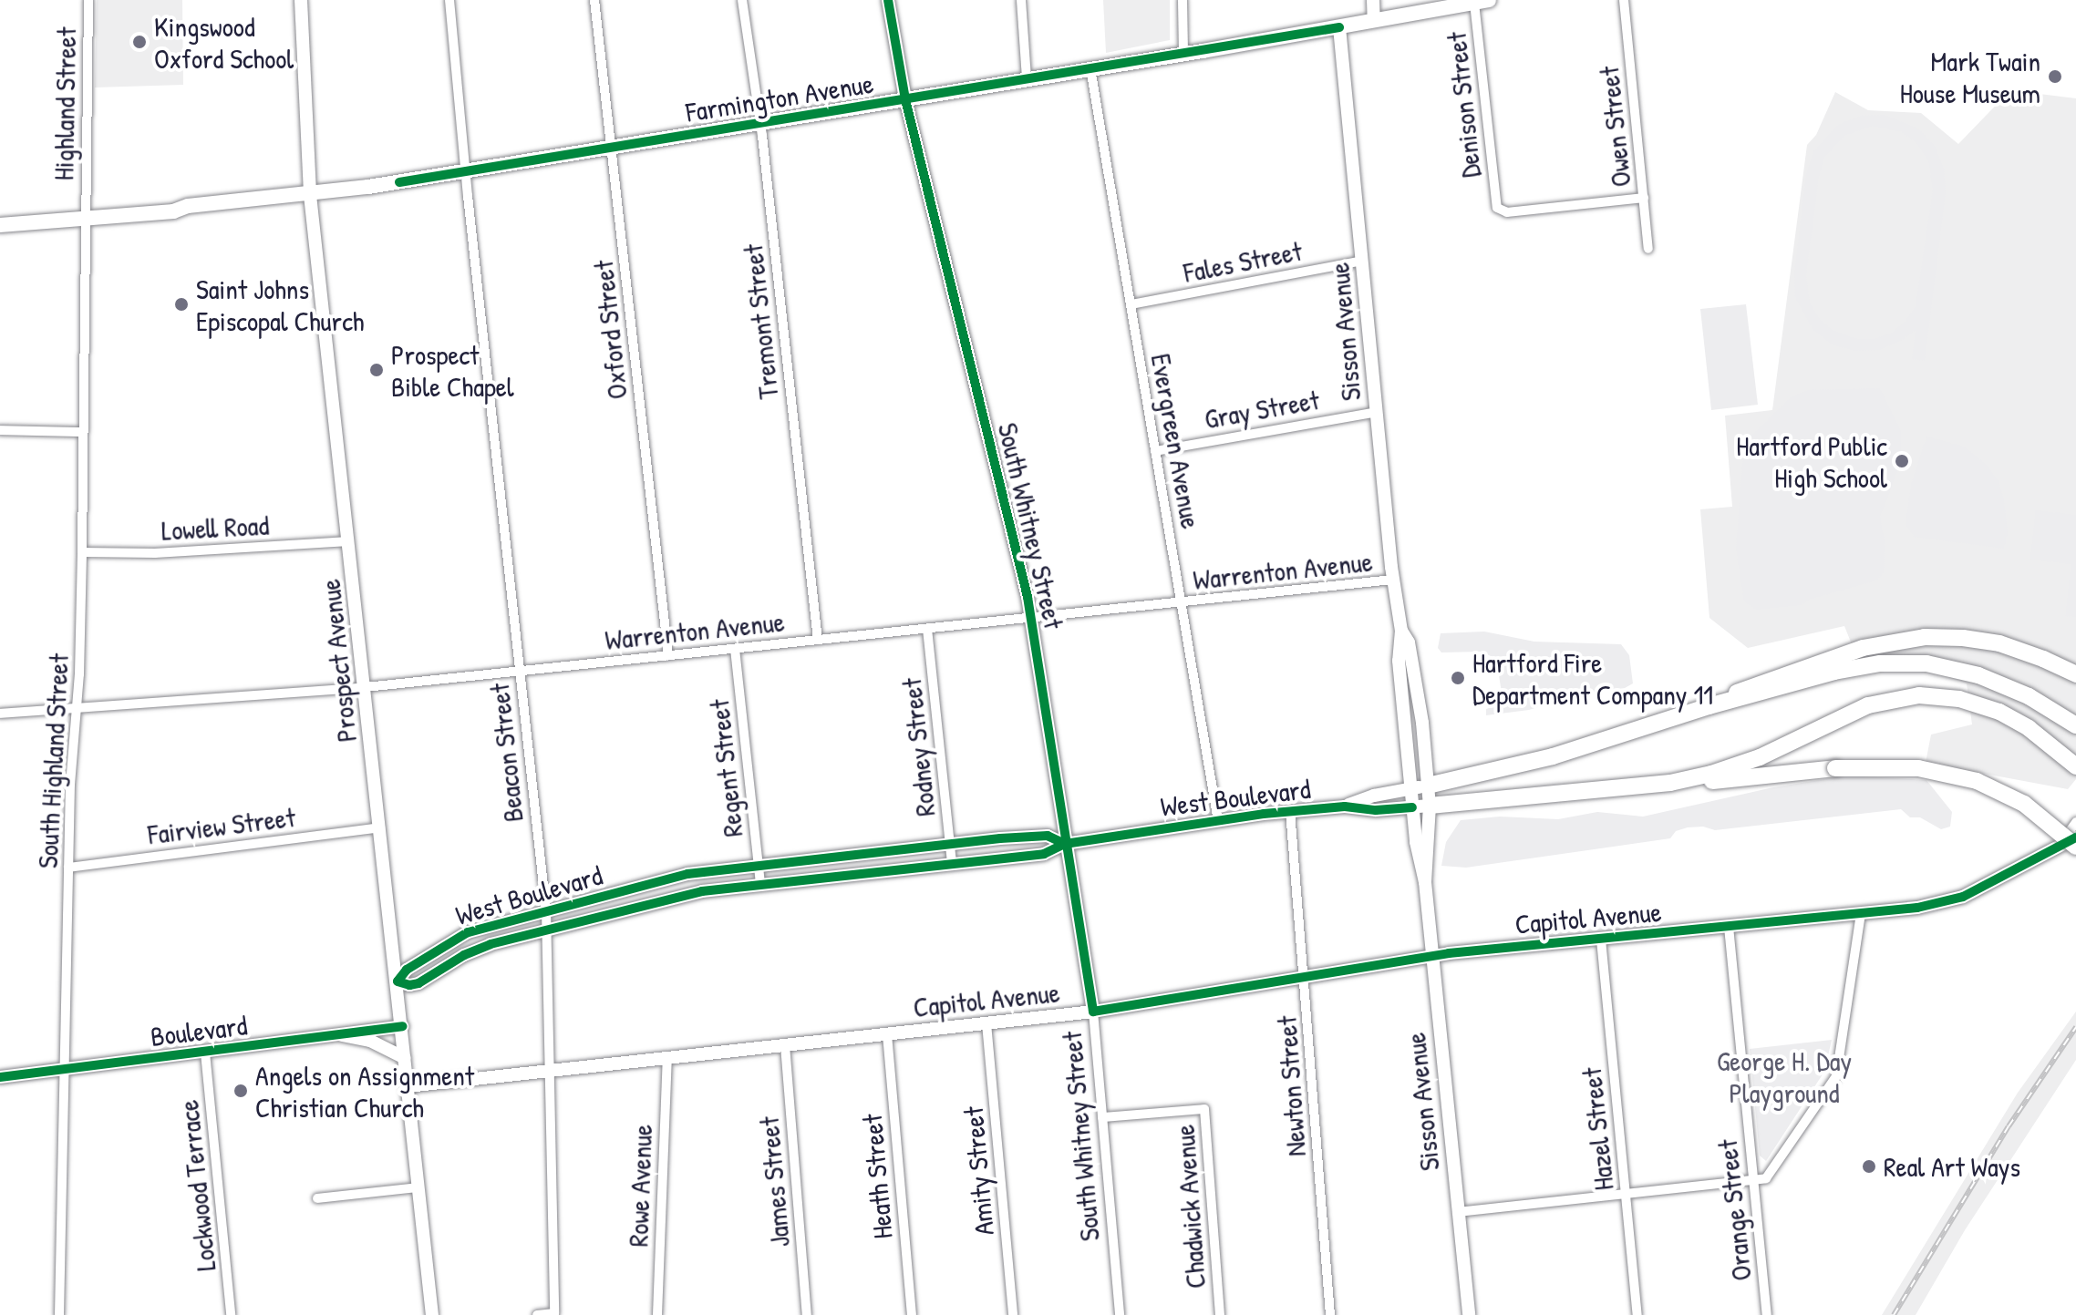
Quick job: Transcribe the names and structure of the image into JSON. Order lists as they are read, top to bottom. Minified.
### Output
{"streets":{"main road":["Farmington Avenue","Sisson Avenue","South Whitney Street","Prospect Avenue","West Boulevard","Capitol Avenue","Boulevard"],"street":["Highland Street","Denison Street","Owen Street","Fales Street","Tremont Street","Oxford Street","Gray Street","Evergreen Avenue","Lowell Road","Warrenton Avenue","Rodney Street","Beacon Street","South Highland Street","Regent Street","Fairview Street","Newton Street","Hazel Street","Amity Street","Heath Street","James Street","Lockwood Terrace","Rowe Avenue","Chadwick Avenue","Orange Street"]},"crossings":[["Farmington Avenue","Highland Street"],["Farmington Avenue","Denison Street"],["Farmington Avenue","Tremont Street"],["Farmington Avenue","Oxford Street"],["Farmington Avenue","Sisson Avenue"],["Farmington Avenue","Evergreen Avenue"],["Farmington Avenue","South Whitney Street"],["Farmington Avenue","Prospect Avenue"],["Farmington Avenue","Beacon Street"],["Farmington Avenue","South Highland Street"],["Highland Street","South Highland Street"],["Denison Street","Owen Street"],["Fales Street","Sisson Avenue"],["Fales Street","Evergreen Avenue"],["Tremont Street","Warrenton Avenue"],["Oxford Street","Warrenton Avenue"],["Sisson Avenue","Gray Street"],["Sisson Avenue","Warrenton Avenue"],["Sisson Avenue","West Boulevard"],["Sisson Avenue","Capitol Avenue"],["Gray Street","Evergreen Avenue"],["Evergreen Avenue","Warrenton Avenue"],["Evergreen Avenue","West Boulevard"],["South Whitney Street","Warrenton Avenue"],["South Whitney Street","West Boulevard"],["South Whitney Street","Capitol Avenue"],["South Whitney Street","Chadwick Avenue"],["Lowell Road","Prospect Avenue"],["Lowell Road","South Highland Street"],["Warrenton Avenue","Prospect Avenue"],["Warrenton Avenue","Rodney Street"],["Warrenton Avenue","Beacon Street"],["Warrenton Avenue","South Highland Street"],["Warrenton Avenue","Regent Street"],["Prospect Avenue","West Boulevard"],["Prospect Avenue","Fairview Street"],["Prospect Avenue","Capitol Avenue"],["Prospect Avenue","Boulevard"],["Rodney Street","West Boulevard"],["Beacon Street","West Boulevard"],["Beacon Street","Capitol Avenue"],["South Highland Street","Fairview Street"],["South Highland Street","Boulevard"],["Regent Street","West Boulevard"],["West Boulevard","Newton Street"],["Capitol Avenue","Newton Street"],["Capitol Avenue","Hazel Street"],["Capitol Avenue","Amity Street"],["Capitol Avenue","Heath Street"],["Capitol Avenue","James Street"],["Capitol Avenue","Rowe Avenue"],["Capitol Avenue","Orange Street"],["Boulevard","Lockwood Terrace"]],"parks":["George H. Day Playground"],"places":["Kingswood Oxford School","Mark Twain House Museum","Saint Johns Episcopal Church","Prospect Bible Chapel","Hartford Public High School","Hartford Fire Department Company 11","Angels on Assignment Christian Church","Real Art Ways"]}
